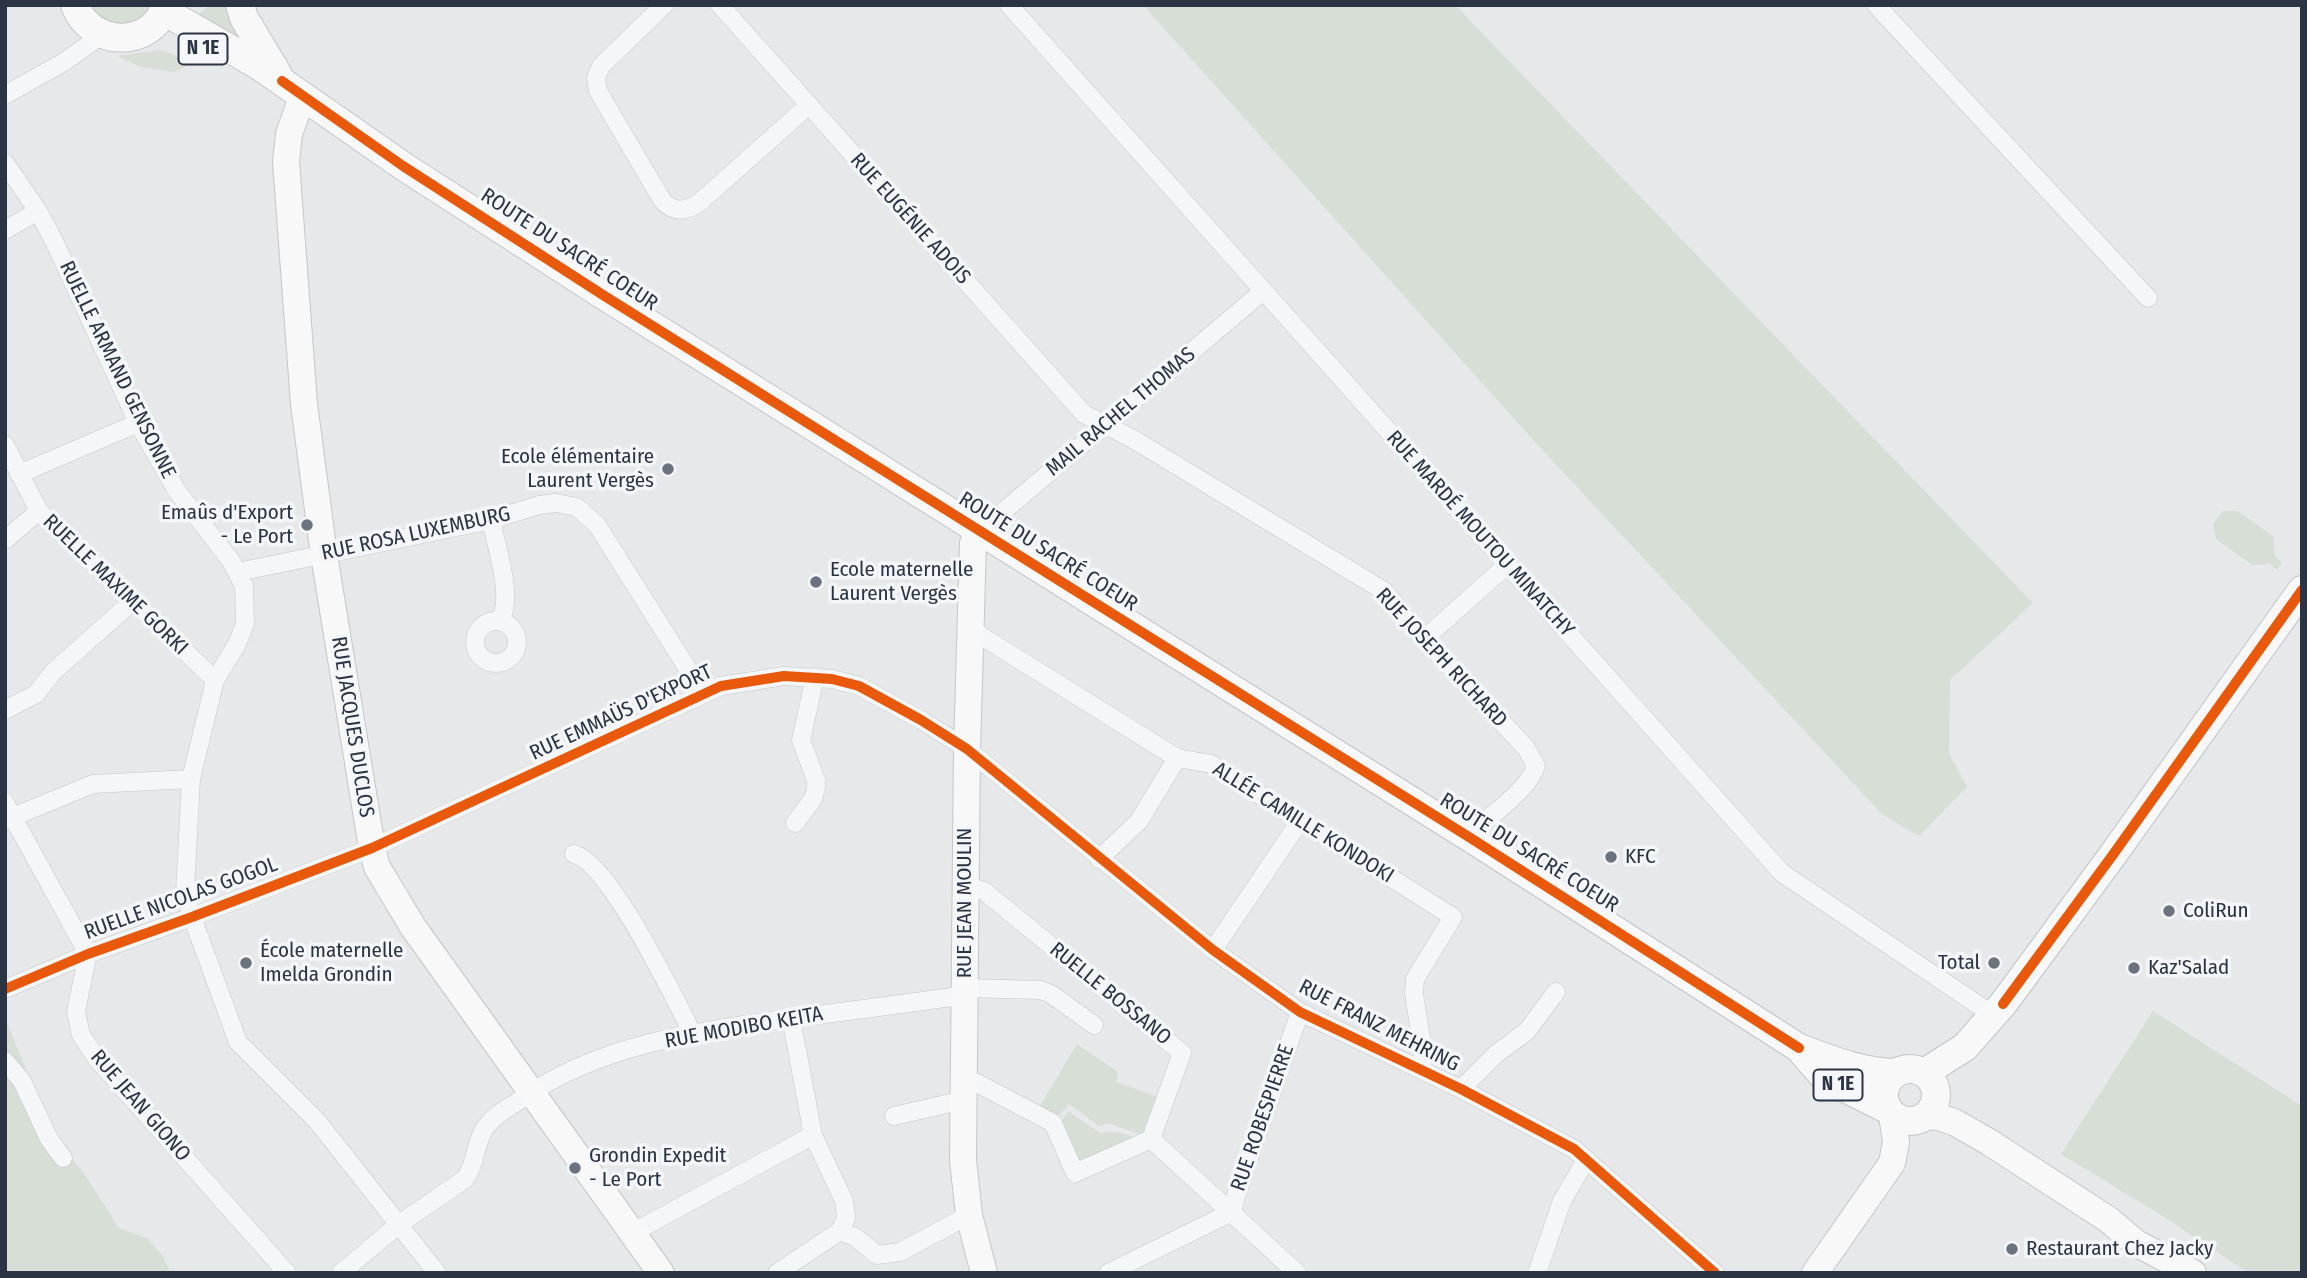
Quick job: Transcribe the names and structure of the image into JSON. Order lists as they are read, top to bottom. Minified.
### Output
{"streets":{"main road":["N 1E","ROUTE DU SACRÉ COEUR"],"street":["RUE EUGÉNIE ADOIS","RUELLE ARMAND GENSONNE","MAIL RACHEL THOMAS","RUE ROSA LUXEMBURG","RUE MARDÉ MOUTOU MINATCHY","RUELLE MAXIME GORKI","RUE JOSEPH RICHARD","RUE EMMAÜS D'EXPORT","RUE JACQUES DUCLOS","ALLÉE CAMILLE KONDOKI","RUELLE NICOLAS GOGOL","RUE JEAN MOULIN","RUELLE BOSSANO","RUE FRANZ MEHRING","RUE MODIBO KEITA","RUE JEAN GIONO","RUE ROBESPIERRE"]},"crossings":[["RUE EUGÉNIE ADOIS","MAIL RACHEL THOMAS"],["RUE EUGÉNIE ADOIS","RUE JOSEPH RICHARD"],["ROUTE DU SACRÉ COEUR","MAIL RACHEL THOMAS"],["ROUTE DU SACRÉ COEUR","RUE JOSEPH RICHARD"],["ROUTE DU SACRÉ COEUR","RUE JACQUES DUCLOS"],["ROUTE DU SACRÉ COEUR","RUE JEAN MOULIN"],["RUELLE ARMAND GENSONNE","RUE ROSA LUXEMBURG"],["MAIL RACHEL THOMAS","RUE MARDÉ MOUTOU MINATCHY"],["MAIL RACHEL THOMAS","RUE JOSEPH RICHARD"],["MAIL RACHEL THOMAS","RUE JEAN MOULIN"],["RUE ROSA LUXEMBURG","RUE EMMAÜS D'EXPORT"],["RUE ROSA LUXEMBURG","RUE JACQUES DUCLOS"],["RUE EMMAÜS D'EXPORT","RUE JACQUES DUCLOS"],["RUE EMMAÜS D'EXPORT","RUELLE NICOLAS GOGOL"],["RUE EMMAÜS D'EXPORT","RUE JEAN MOULIN"],["RUE EMMAÜS D'EXPORT","RUE FRANZ MEHRING"],["RUE JACQUES DUCLOS","RUELLE NICOLAS GOGOL"],["RUE JACQUES DUCLOS","RUE MODIBO KEITA"],["ALLÉE CAMILLE KONDOKI","RUE JEAN MOULIN"],["ALLÉE CAMILLE KONDOKI","RUE FRANZ MEHRING"],["RUELLE NICOLAS GOGOL","RUE JEAN GIONO"],["RUE JEAN MOULIN","RUELLE BOSSANO"],["RUE JEAN MOULIN","RUE FRANZ MEHRING"],["RUE JEAN MOULIN","RUE MODIBO KEITA"],["RUE FRANZ MEHRING","RUE ROBESPIERRE"]],"places":["Ecole élémentaire Laurent Vergès","Emaûs d'Export - Le Port","Ecole maternelle Laurent Vergès","KFC","ColiRun","École maternelle Imelda Grondin","Total","Kaz'Salad","Grondin Expedit - Le Port","Restaurant Chez Jacky"]}
